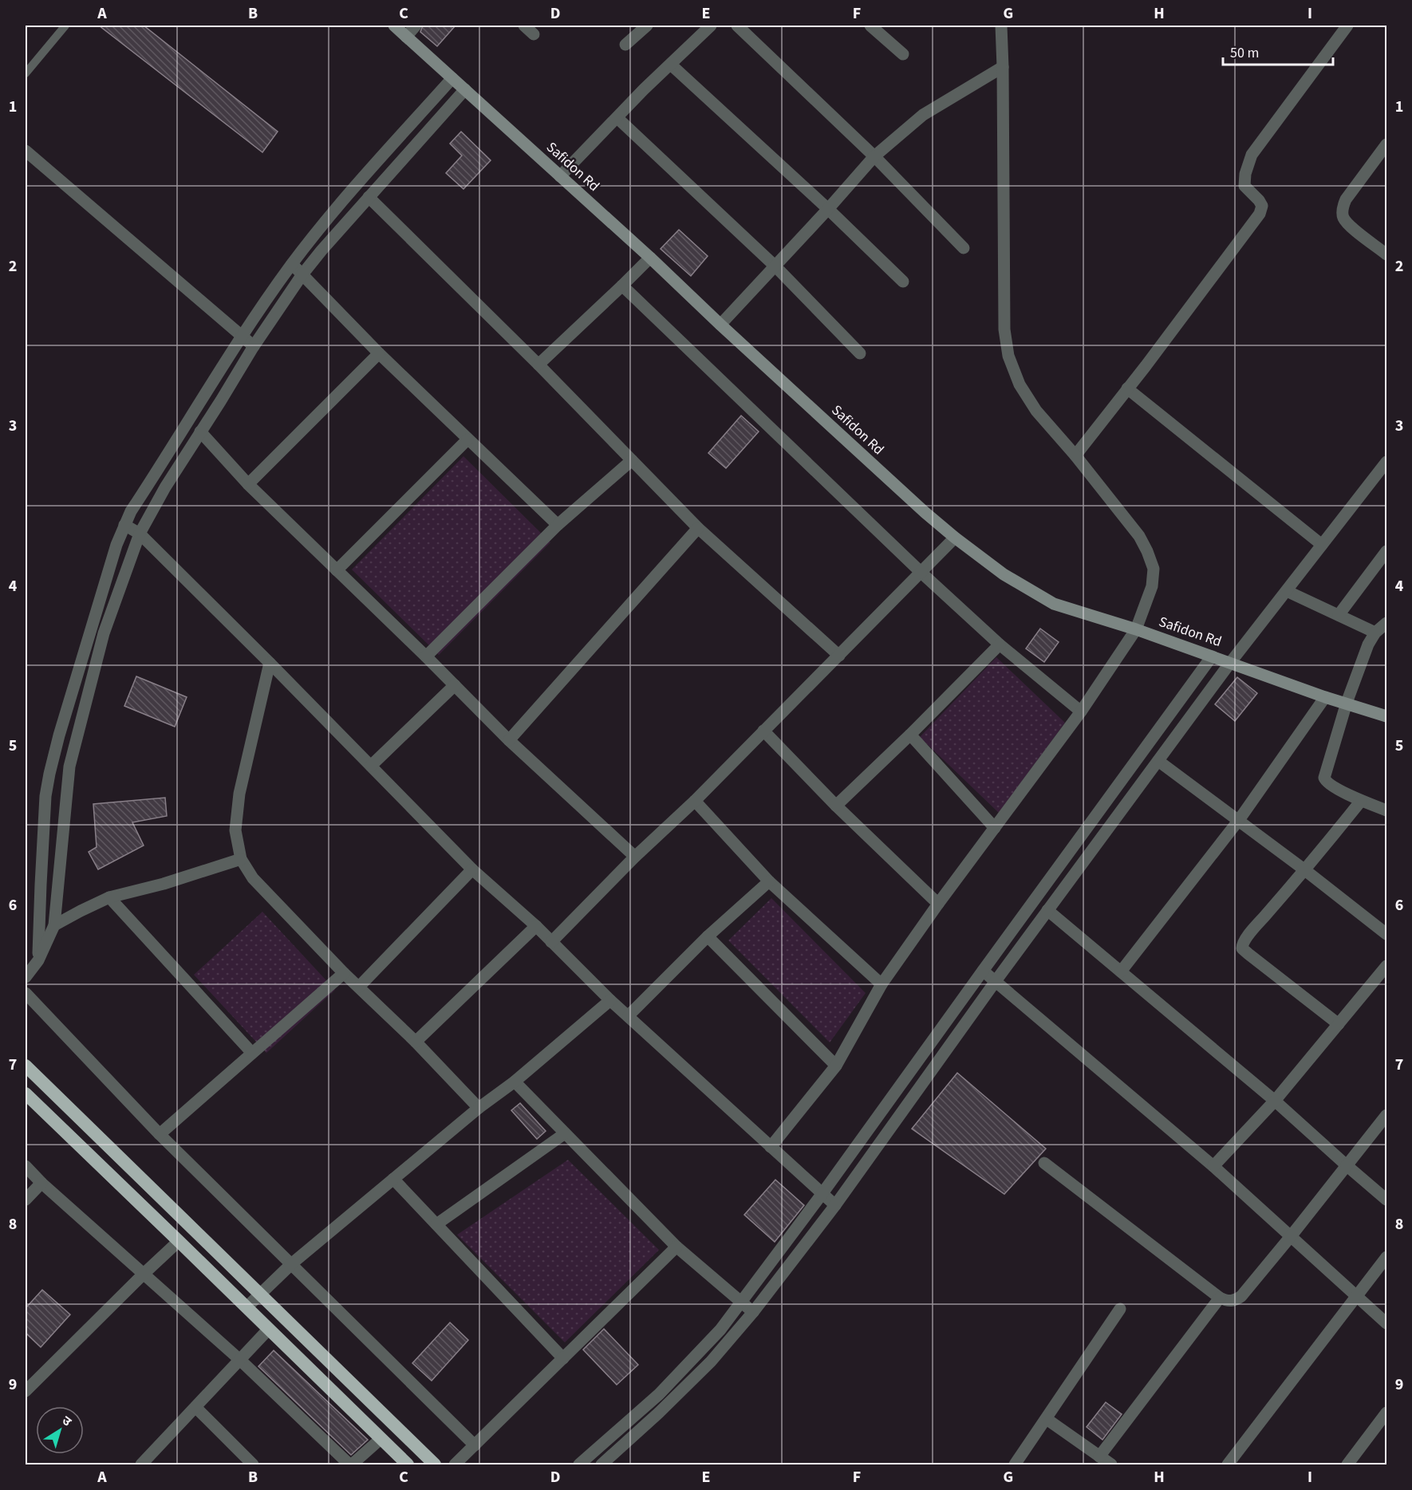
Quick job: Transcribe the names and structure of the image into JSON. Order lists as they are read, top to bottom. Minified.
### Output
{"streets":{"main road":["Safidon Rd"]},"scale_bar":"50 m","north":"top right","grid":{"columns":["A","B","C","D","E","F","G","H","I"],"rows":["1","2","3","4","5","6","7","8","9"]}}
